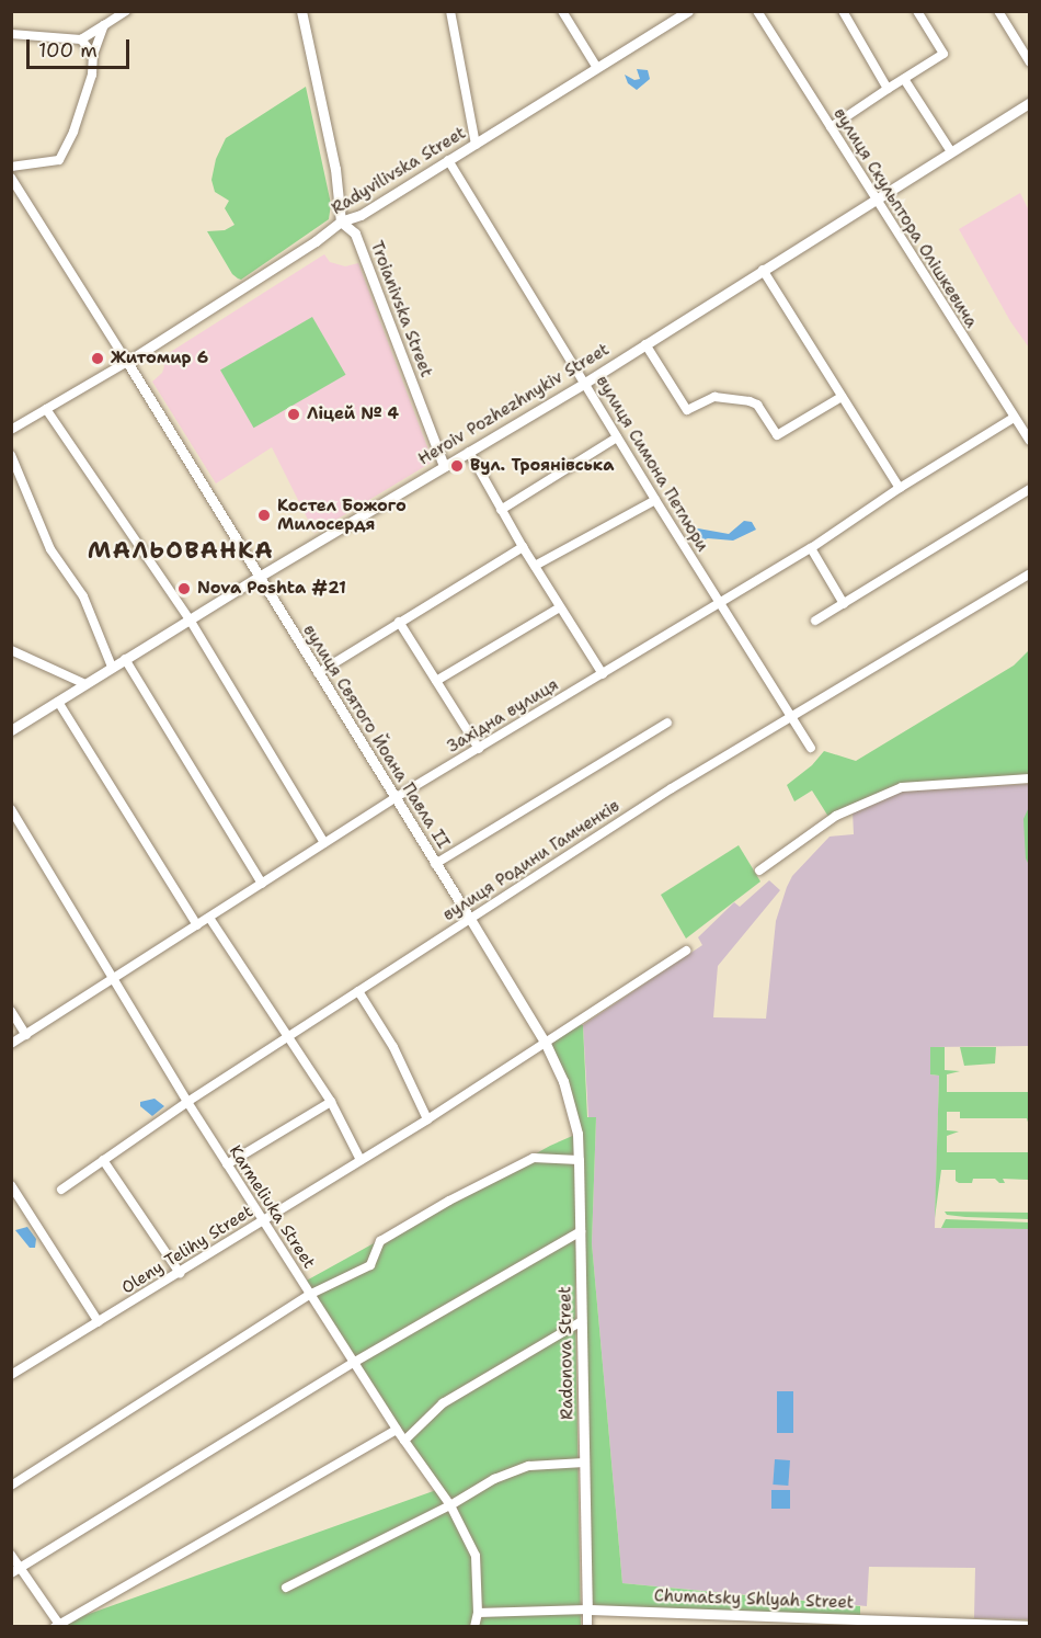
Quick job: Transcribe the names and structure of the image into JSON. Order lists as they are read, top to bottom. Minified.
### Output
{"streets":{"street":["Radyvilivska Street","вулиця Скульптора Олішкевича","Troianivska Street","Heroiv Pozhezhnykiv Street","вулиця Симона Петлюри","Західна вулиця","вулиця Святого Йоана Павла II","вулиця Родини Гамченків","Karmeliuka Street","Oleny Telihy Street","Radonova Street","Chumatsky Shlyah Street"]},"crossings":[["Radyvilivska Street","Troianivska Street"],["Radyvilivska Street","вулиця Симона Петлюри"],["Radyvilivska Street","вулиця Святого Йоана Павла II"],["вулиця Скульптора Олішкевича","Heroiv Pozhezhnykiv Street"],["вулиця Скульптора Олішкевича","Західна вулиця"],["Troianivska Street","Heroiv Pozhezhnykiv Street"],["Heroiv Pozhezhnykiv Street","вулиця Симона Петлюри"],["Heroiv Pozhezhnykiv Street","вулиця Святого Йоана Павла II"],["вулиця Симона Петлюри","Західна вулиця"],["вулиця Симона Петлюри","вулиця Родини Гамченків"],["Західна вулиця","вулиця Святого Йоана Павла II"],["Західна вулиця","Karmeliuka Street"],["вулиця Святого Йоана Павла II","вулиця Родини Гамченків"],["вулиця Святого Йоана Павла II","Oleny Telihy Street"],["вулиця Святого Йоана Павла II","Radonova Street"],["вулиця Родини Гамченків","Karmeliuka Street"],["Karmeliuka Street","Oleny Telihy Street"],["Karmeliuka Street","Chumatsky Shlyah Street"],["Radonova Street","Chumatsky Shlyah Street"]],"districts":["МАЛЬОВАНКА"],"places":["Житомир 6","Ліцей № 4","Вул. Троянівська","Костел Божого Милосердя","Nova Poshta #21"],"scale_bar":"100 m"}
